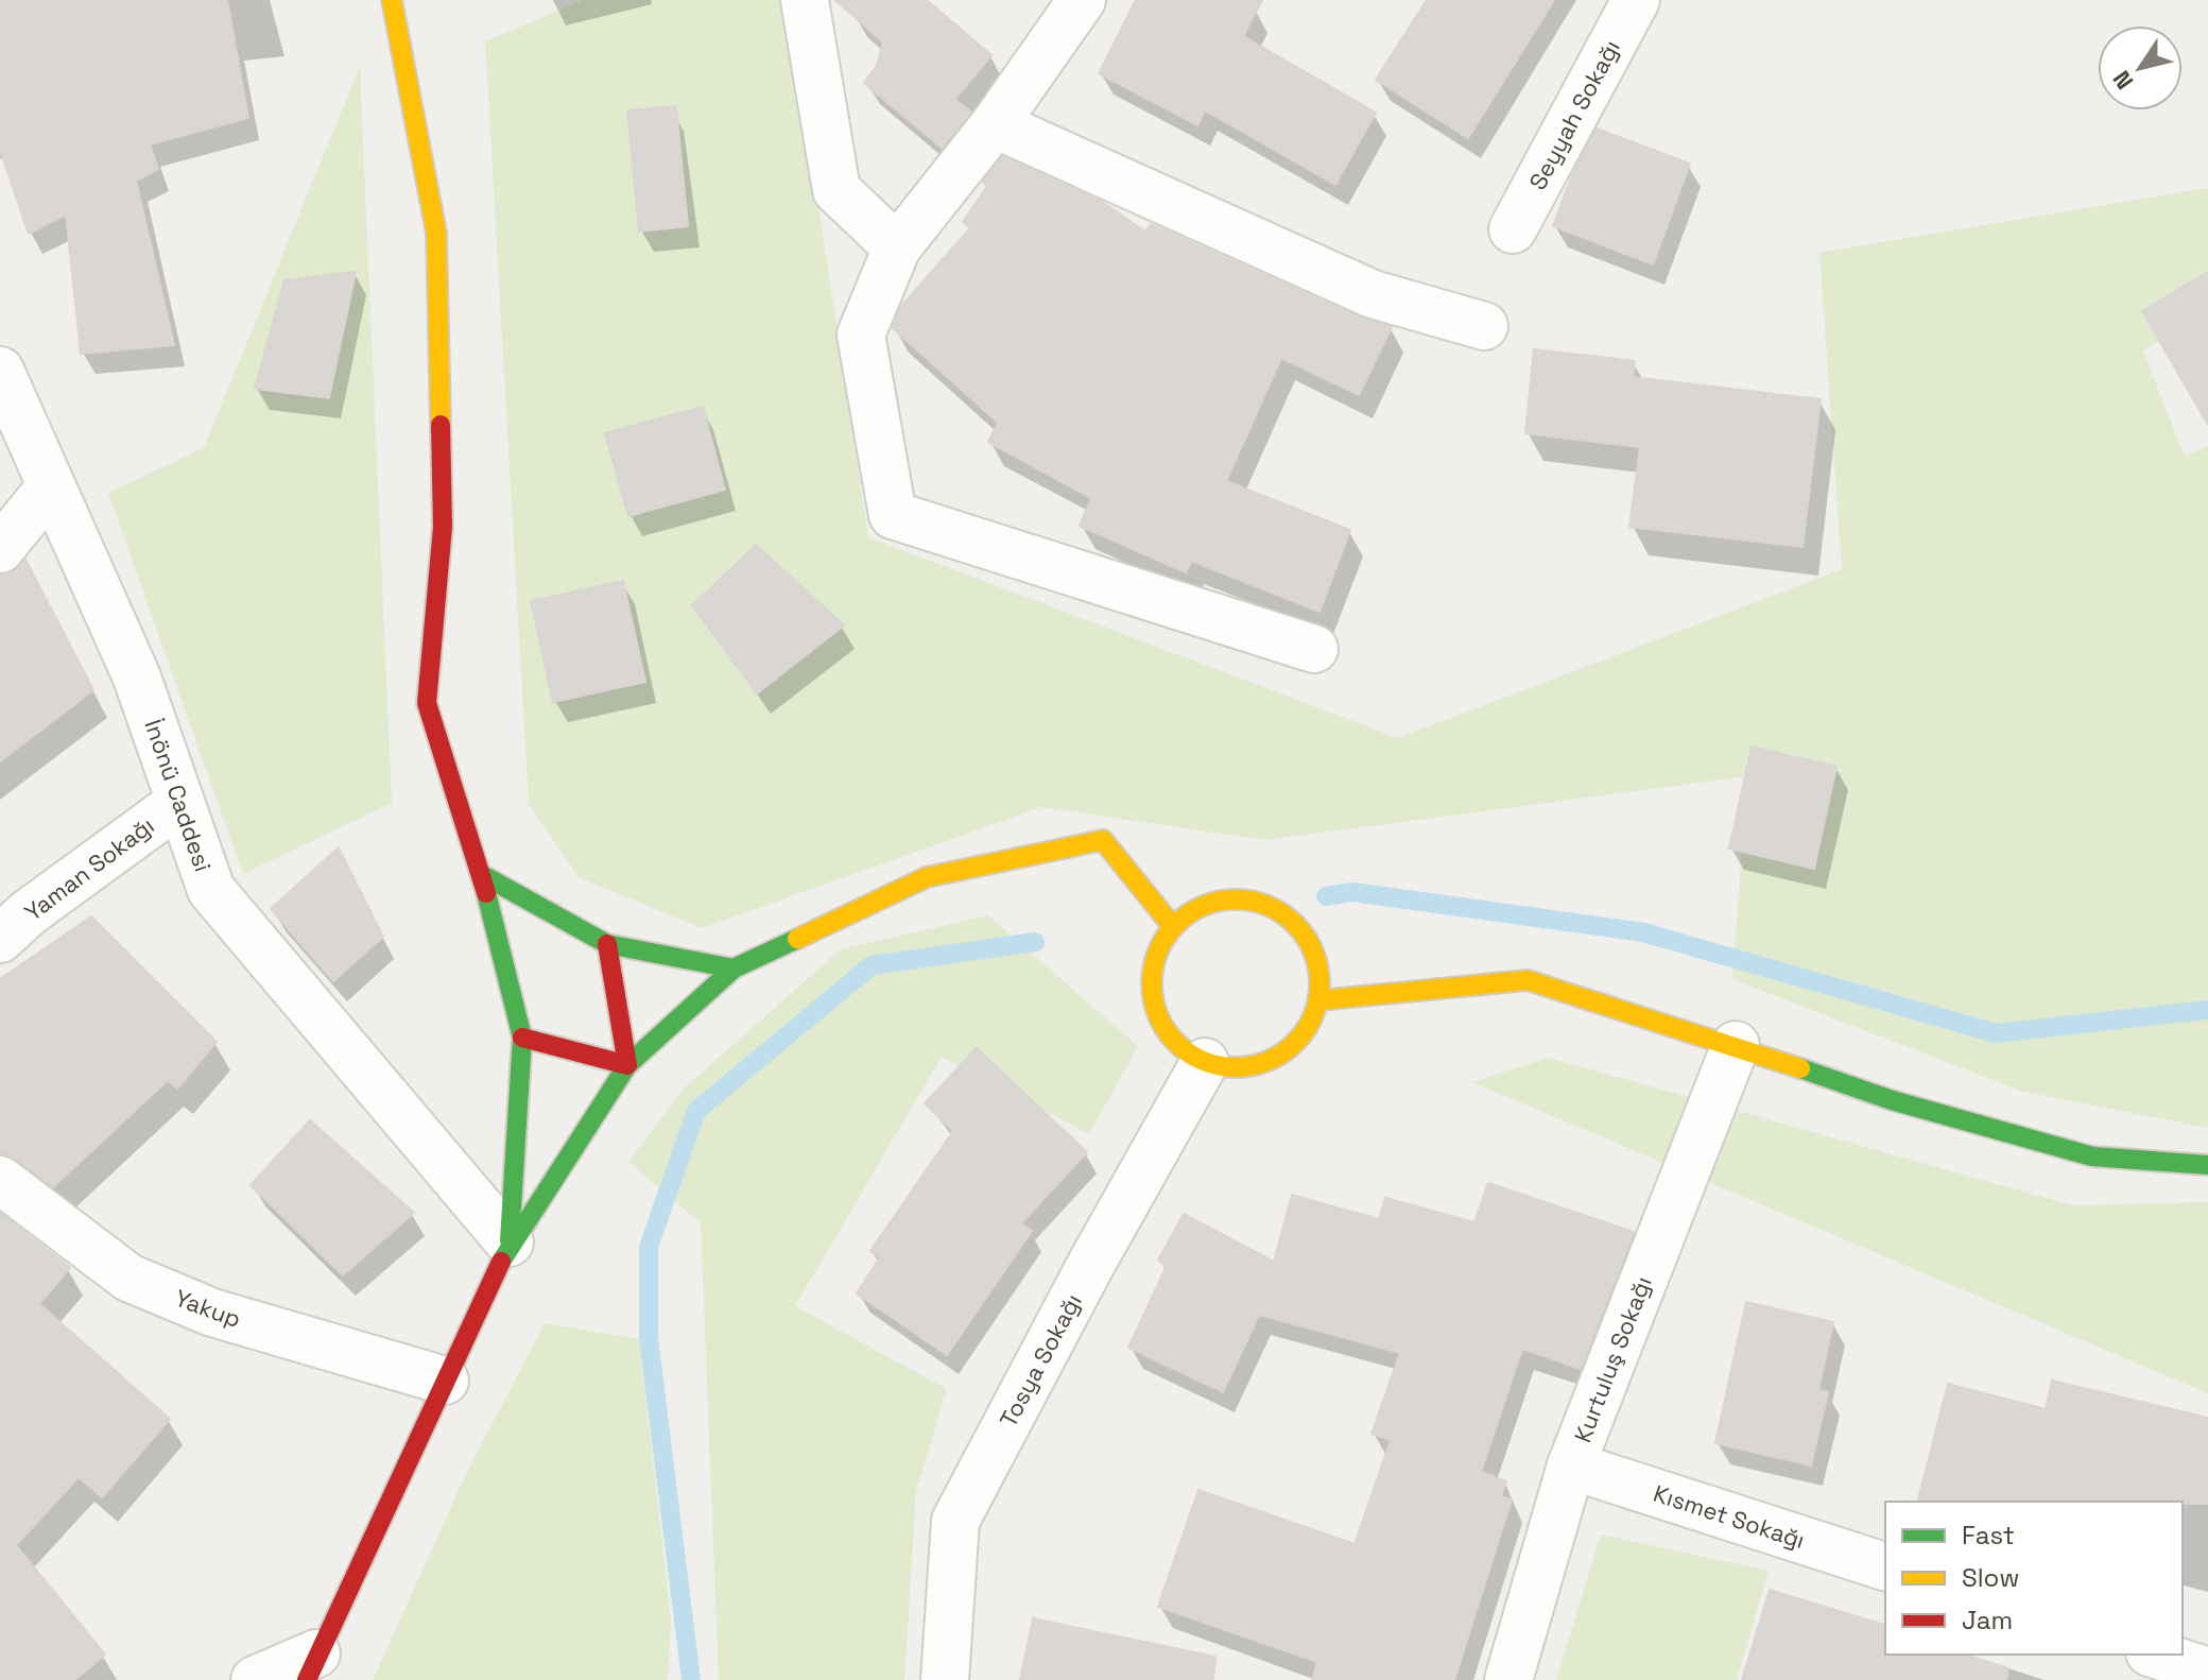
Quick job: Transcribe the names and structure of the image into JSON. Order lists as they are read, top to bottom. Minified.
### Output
{"streets":{"street":["Seyyah Sokağı","İnönü Caddesi","Yaman Sokağı","Yakup","Kurtuluş Sokağı","Tosya Sokağı","Kısmet Sokağı"]},"crossings":[["İnönü Caddesi","Yaman Sokağı"],["Kurtuluş Sokağı","Kısmet Sokağı"]],"legend":["Fast","Slow","Jam"],"north":"bottom left"}
